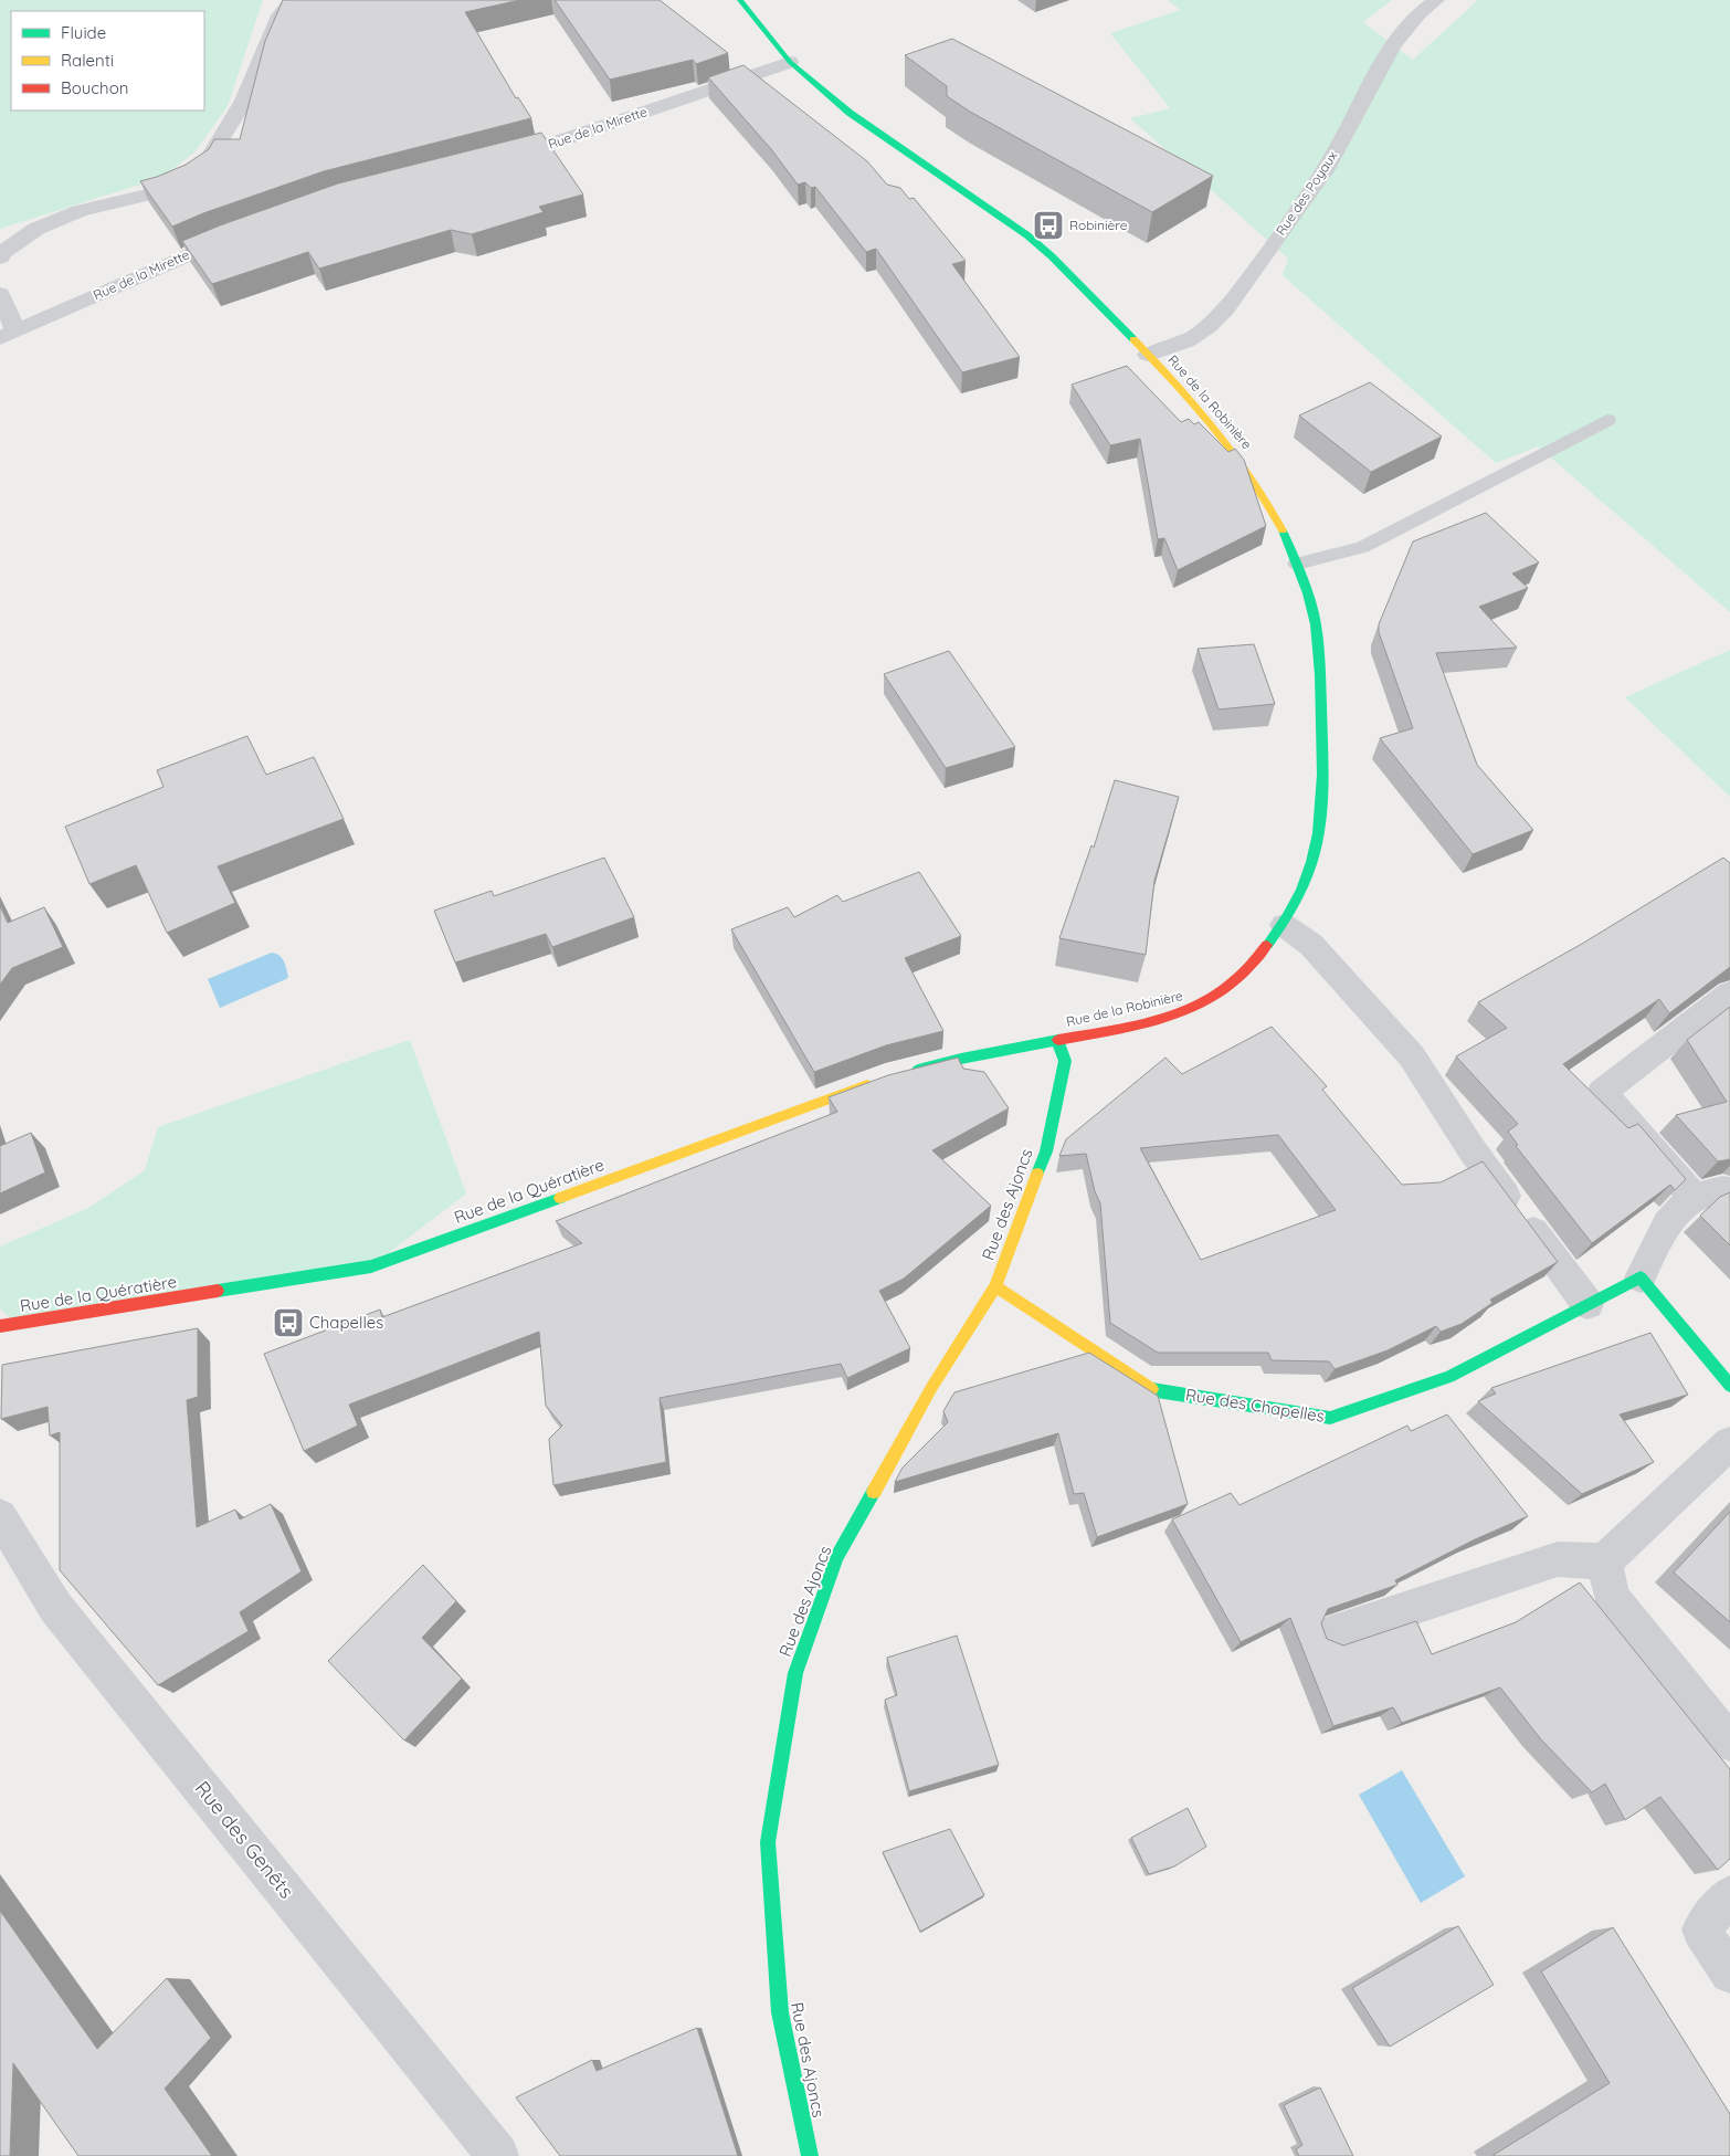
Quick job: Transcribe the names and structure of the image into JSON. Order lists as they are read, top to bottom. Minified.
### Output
{"streets":{"street":["Rue de la Mirette","Rue des Poyaux","Rue de la Robinière","Rue de la Quératière","Rue des Ajoncs","Rue des Chapelles","Rue des Genêts"]},"crossings":[["Rue de la Mirette","Rue de la Robinière"],["Rue des Poyaux","Rue de la Robinière"],["Rue de la Robinière","Rue des Ajoncs"],["Rue des Ajoncs","Rue des Chapelles"]],"places":{"bus stop":["Robinière","Chapelles"]},"legend":["Fluide","Ralenti","Bouchon"]}
